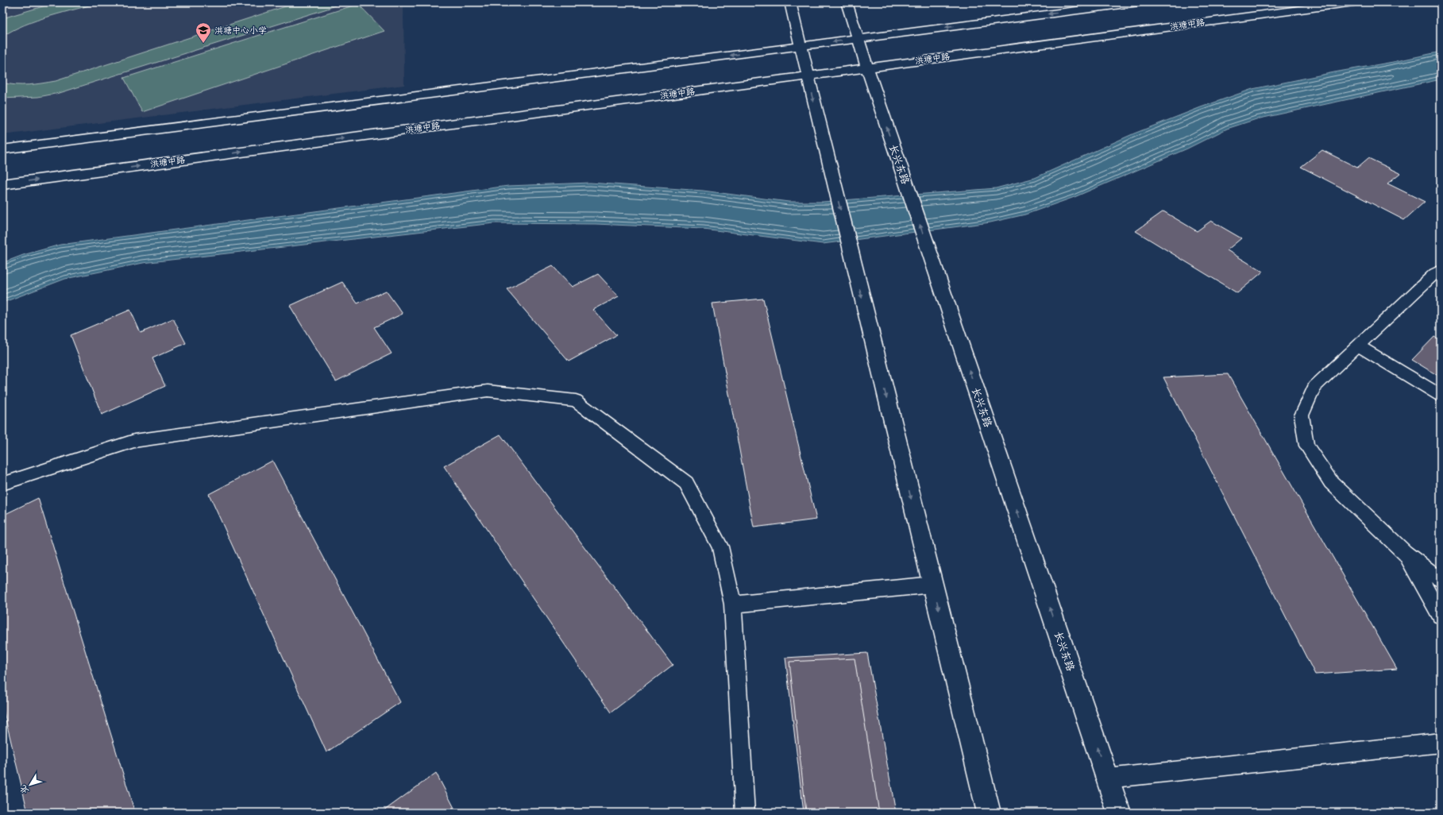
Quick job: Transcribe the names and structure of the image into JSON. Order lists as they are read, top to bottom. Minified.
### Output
{"streets":{"main road":["洪塘中路","长兴东路"]},"crossings":[["洪塘中路","长兴东路"]],"places":{"school or university":["洪塘中心小学"]},"north":"bottom left"}
